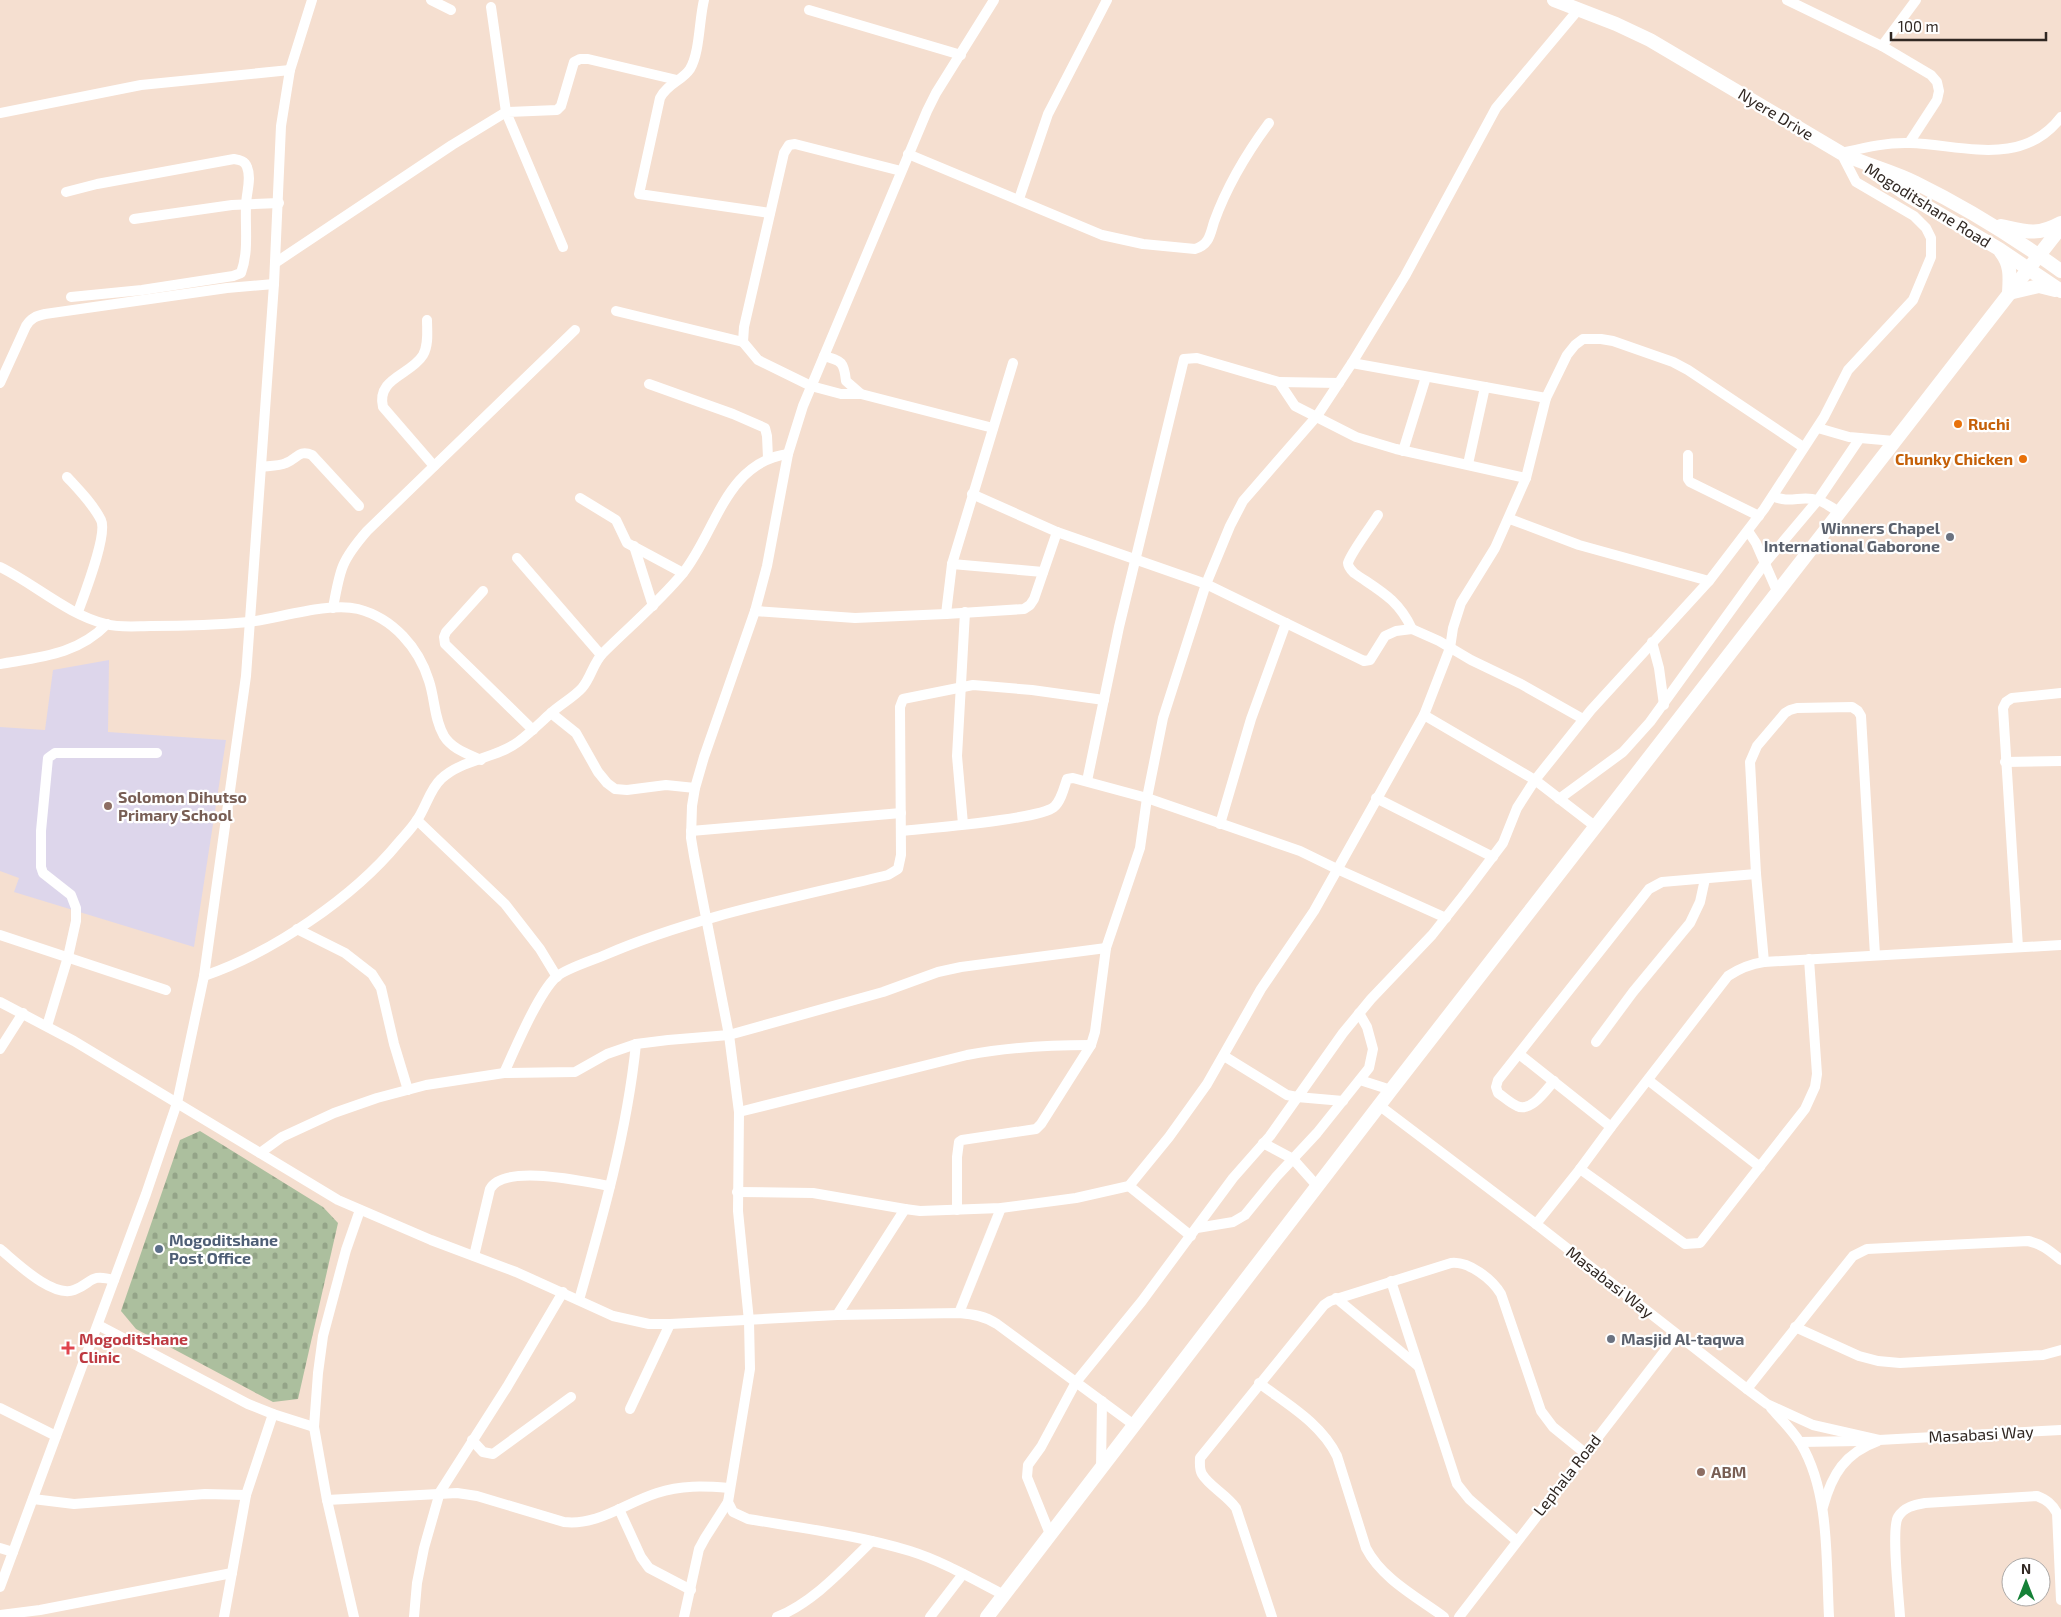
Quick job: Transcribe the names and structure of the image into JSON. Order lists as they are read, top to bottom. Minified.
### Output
{"streets":{"main road":["Nyere Drive","Mogoditshane Road"],"street":["Masabasi Way","Lephala Road"]},"crossings":[["Nyere Drive","Mogoditshane Road"],["Masabasi Way","Lephala Road"]],"places":{"other":["Ruchi","Chunky Chicken","Winners Chapel International Gaborone","Solomon Dihutso Primary School","Mogoditshane Post Office","Masjid Al-taqwa","ABM"],"health":["Mogoditshane Clinic"]},"scale_bar":"100 m","north":"top"}
